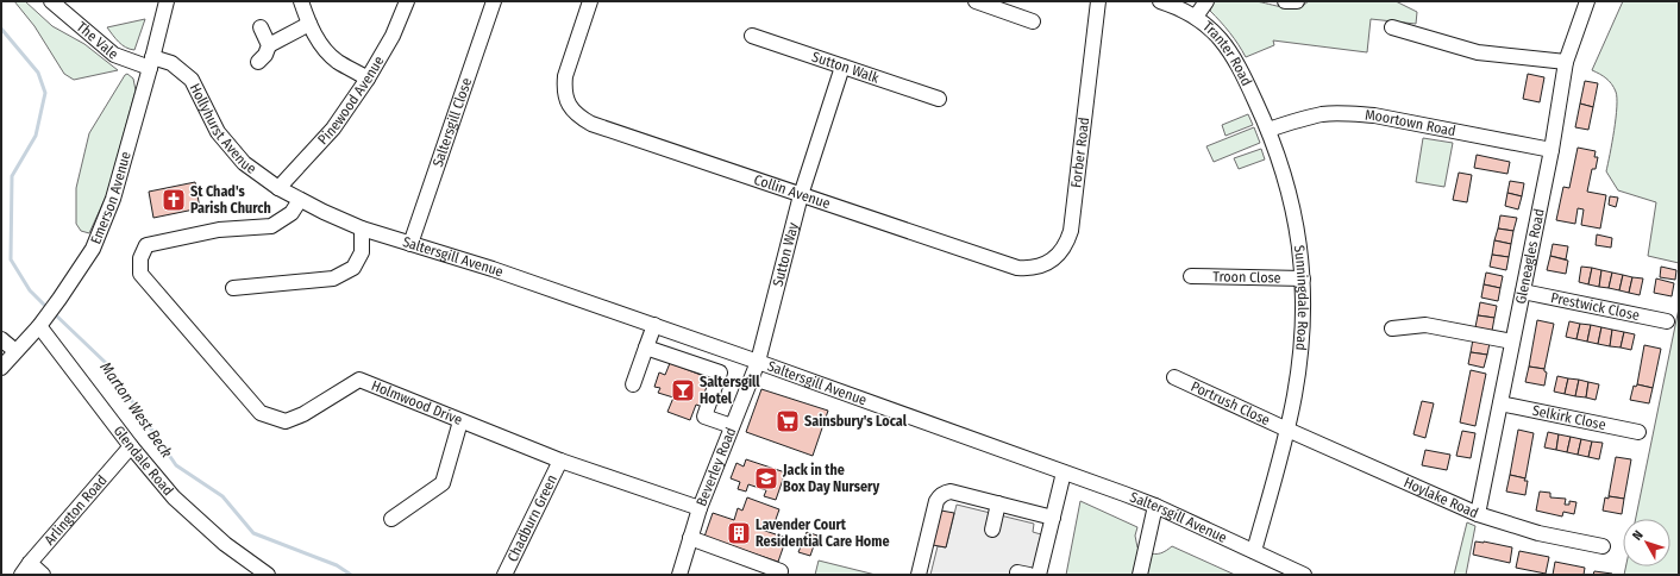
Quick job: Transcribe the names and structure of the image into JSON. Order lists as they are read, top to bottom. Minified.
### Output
{"streets":{"street":["The Vale","Tranter Road","Sutton Walk","Pinewood Avenue","Saltersgill Close","Moortown Road","Hollyhurst Avenue","Forber Road","Collin Avenue","Emerson Avenue","Sutton Way","Saltersgill Avenue","Gleneagles Road","Troon Close","Sunningdale Road","Prestwick Close","Holmwood Drive","Portrush Close","Selkirk Close","Glendale Road","Beverley Road","Hoylake Road","Arlington Road","Chadburn Green"]},"crossings":[["The Vale","Hollyhurst Avenue"],["The Vale","Emerson Avenue"],["Tranter Road","Moortown Road"],["Tranter Road","Sunningdale Road"],["Sutton Walk","Sutton Way"],["Pinewood Avenue","Hollyhurst Avenue"],["Saltersgill Close","Saltersgill Avenue"],["Moortown Road","Gleneagles Road"],["Moortown Road","Sunningdale Road"],["Hollyhurst Avenue","Emerson Avenue"],["Hollyhurst Avenue","Saltersgill Avenue"],["Hollyhurst Avenue","Holmwood Drive"],["Forber Road","Collin Avenue"],["Collin Avenue","Sutton Way"],["Emerson Avenue","Glendale Road"],["Sutton Way","Saltersgill Avenue"],["Sutton Way","Beverley Road"],["Saltersgill Avenue","Sunningdale Road"],["Saltersgill Avenue","Beverley Road"],["Gleneagles Road","Prestwick Close"],["Gleneagles Road","Selkirk Close"],["Gleneagles Road","Hoylake Road"],["Troon Close","Sunningdale Road"],["Sunningdale Road","Portrush Close"],["Sunningdale Road","Hoylake Road"],["Holmwood Drive","Beverley Road"],["Holmwood Drive","Chadburn Green"],["Portrush Close","Hoylake Road"],["Glendale Road","Arlington Road"]],"water":["Marton West Beck"],"places":{"church":["St Chad's Parish Church"],"bar":["Saltersgill Hotel"],"supermarket":["Sainsbury's Local"],"school or university":["Jack in the Box Day Nursery"],"building":["Lavender Court Residential Care Home"]},"north":"top left"}
